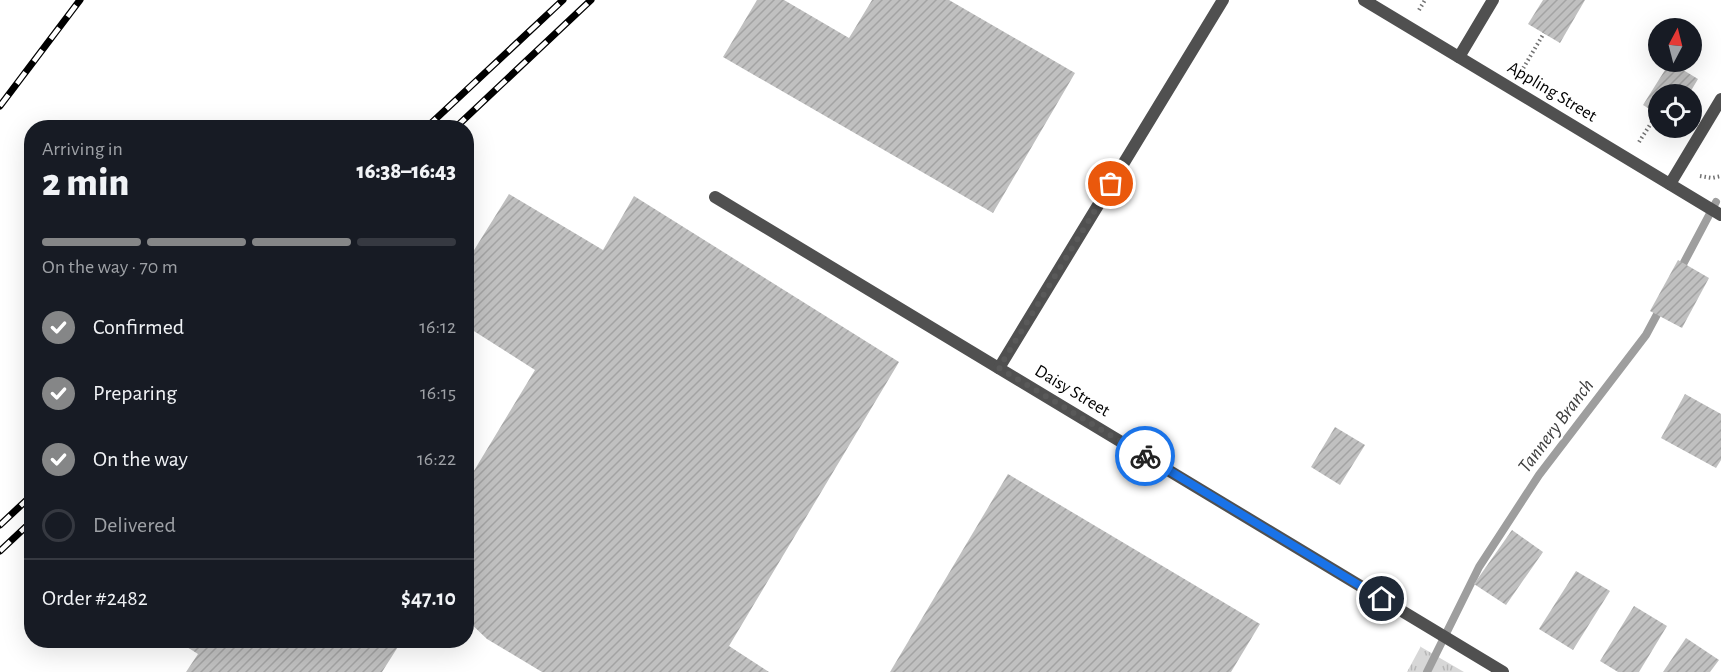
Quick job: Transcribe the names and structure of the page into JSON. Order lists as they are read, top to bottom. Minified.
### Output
{"streets":{"street":["Appling Street","Daisy Street"]},"water":["Tannery Branch"],"north":"top","page":{"heading":["2 min","Arriving in","16:38–16:43"],"panel":["Order #2482","$47.10"],"bar":"On the way · 70 m","list":[["Confirmed","16:12"],["Preparing","16:15"],["On the way","16:22"],"Delivered"]}}
